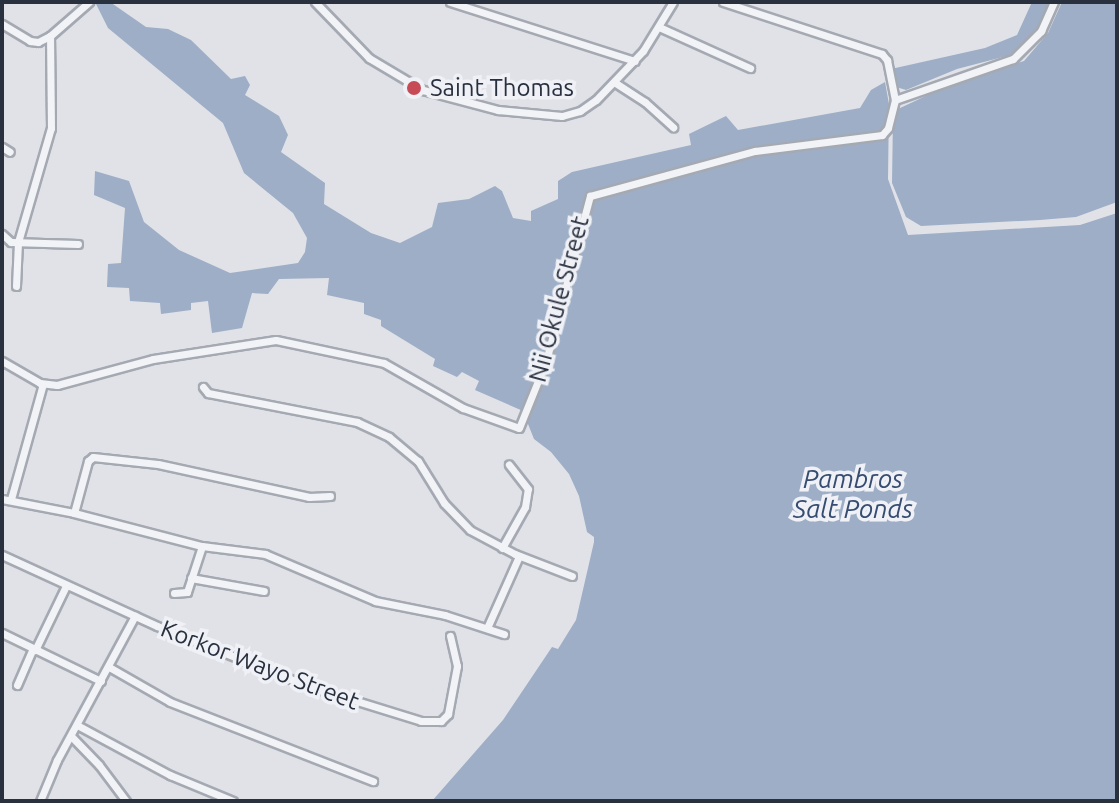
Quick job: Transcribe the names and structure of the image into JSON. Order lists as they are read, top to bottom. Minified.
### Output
{"streets":{"street":["Nii Okule Street","Korkor Wayo Street"]},"water":["Pambros Salt Ponds"],"places":["Saint Thomas"]}
